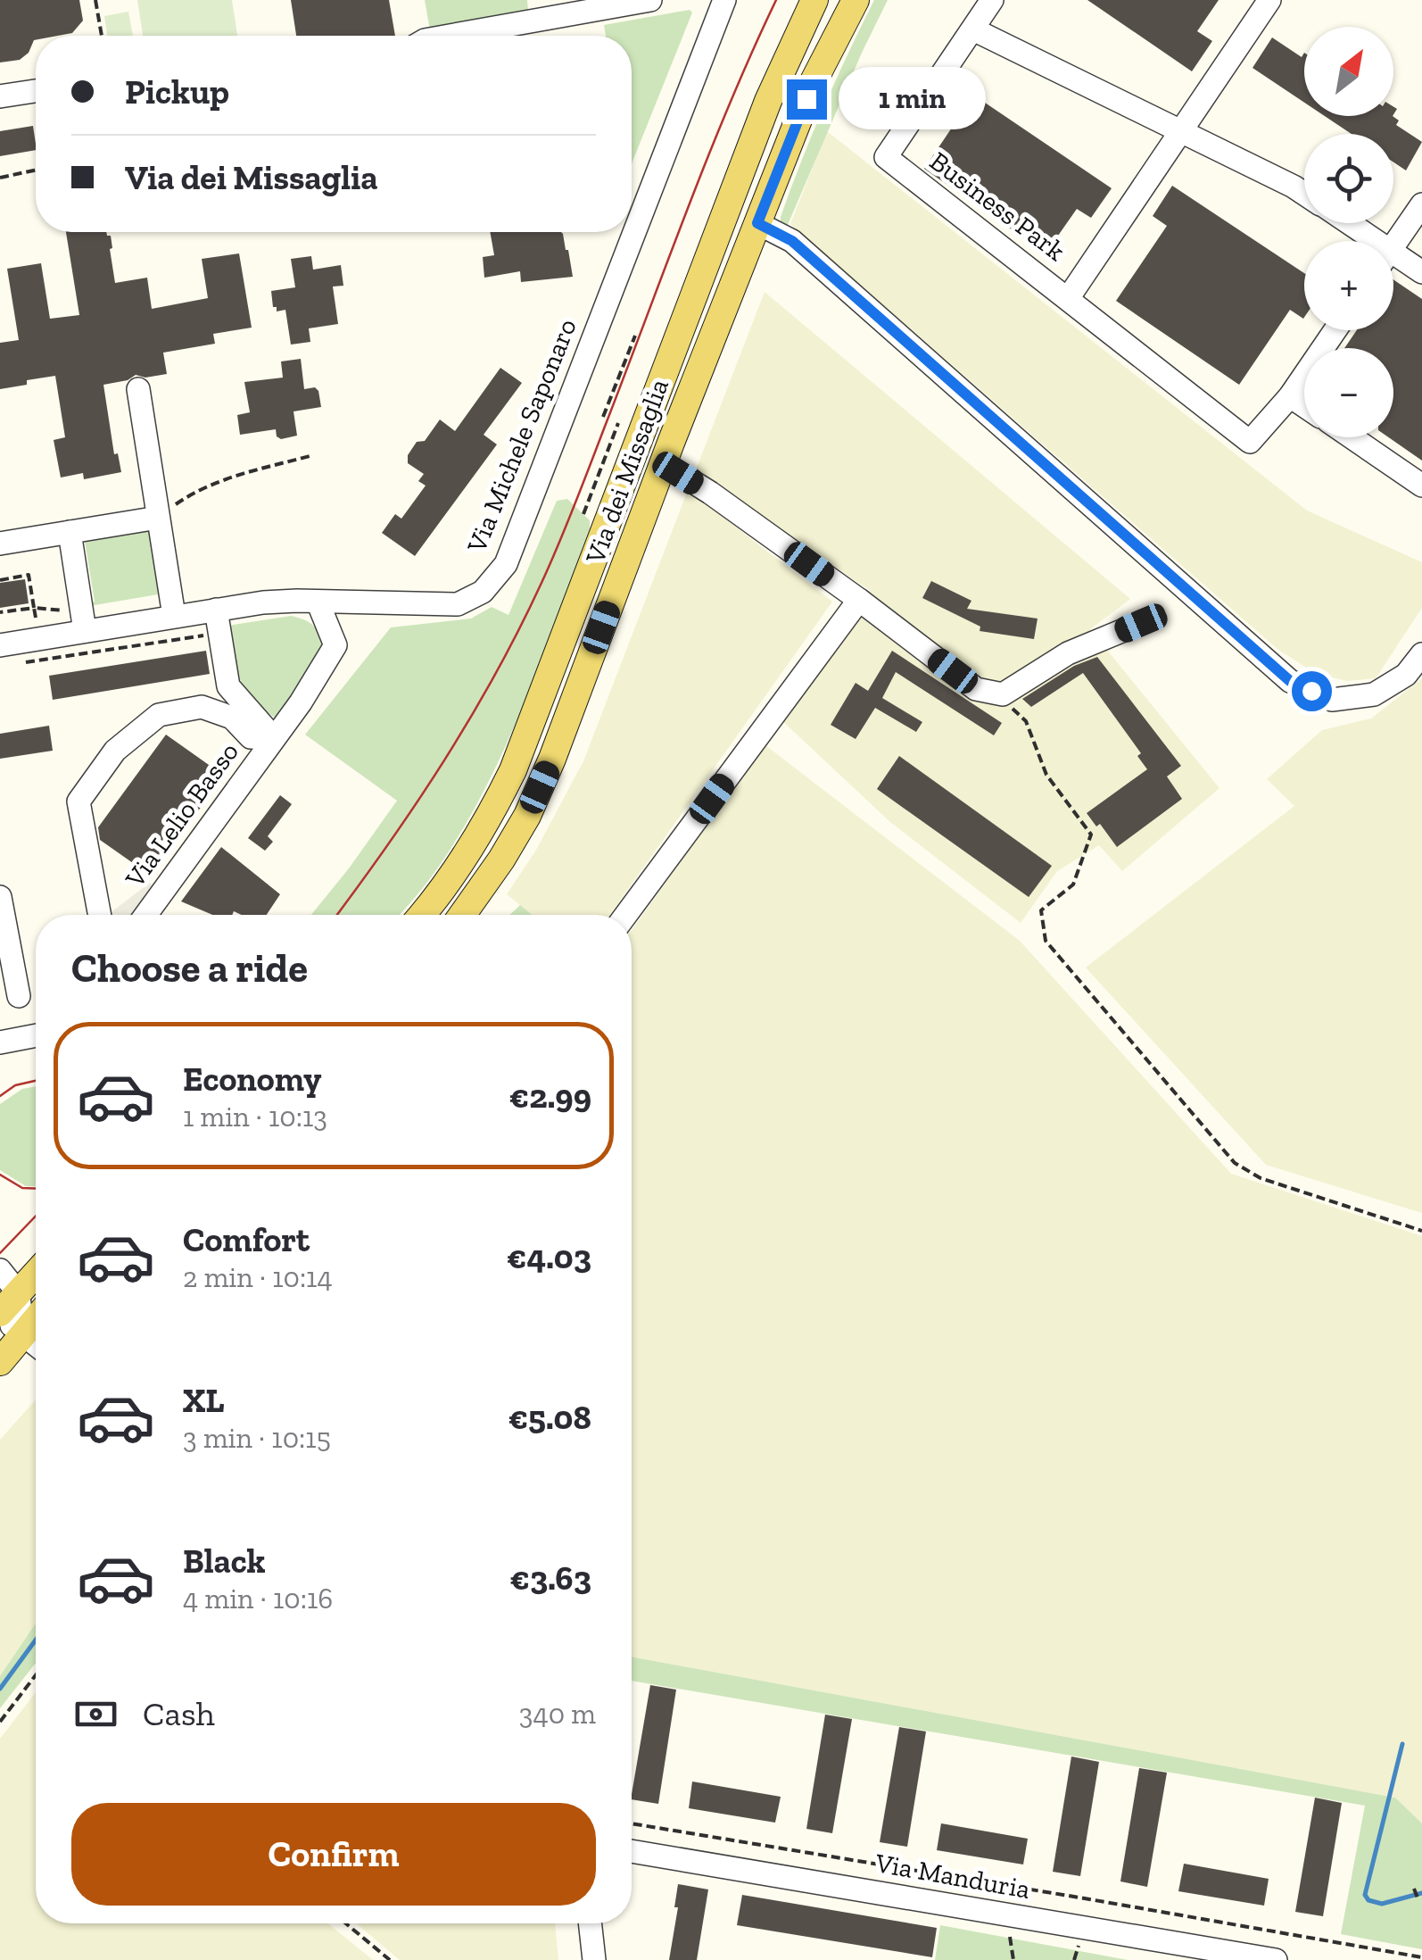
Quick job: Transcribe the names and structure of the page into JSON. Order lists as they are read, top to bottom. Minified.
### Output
{"streets":{"main road":["Via dei Missaglia"],"street":["Business Park","Via Michele Saponaro","Via Lelio Basso","Via Manduria"]},"crossings":[["Via Michele Saponaro","Via Lelio Basso"]],"north":"top right","page":{"map_buttons":["+","−"],"banner":["Pickup","Via dei Missaglia"],"bubble":"1 min","heading":"Choose a ride","list":[{"name":"Economy","note":"1 min · 10:13","value":"€2.99"},{"name":"Comfort","note":"2 min · 10:14","value":"€4.03"},{"name":"XL","note":"3 min · 10:15","value":"€5.08"},{"name":"Black","note":"4 min · 10:16","value":"€3.63"}],"pay":["Cash","340 m"],"buttons":"Confirm"}}
